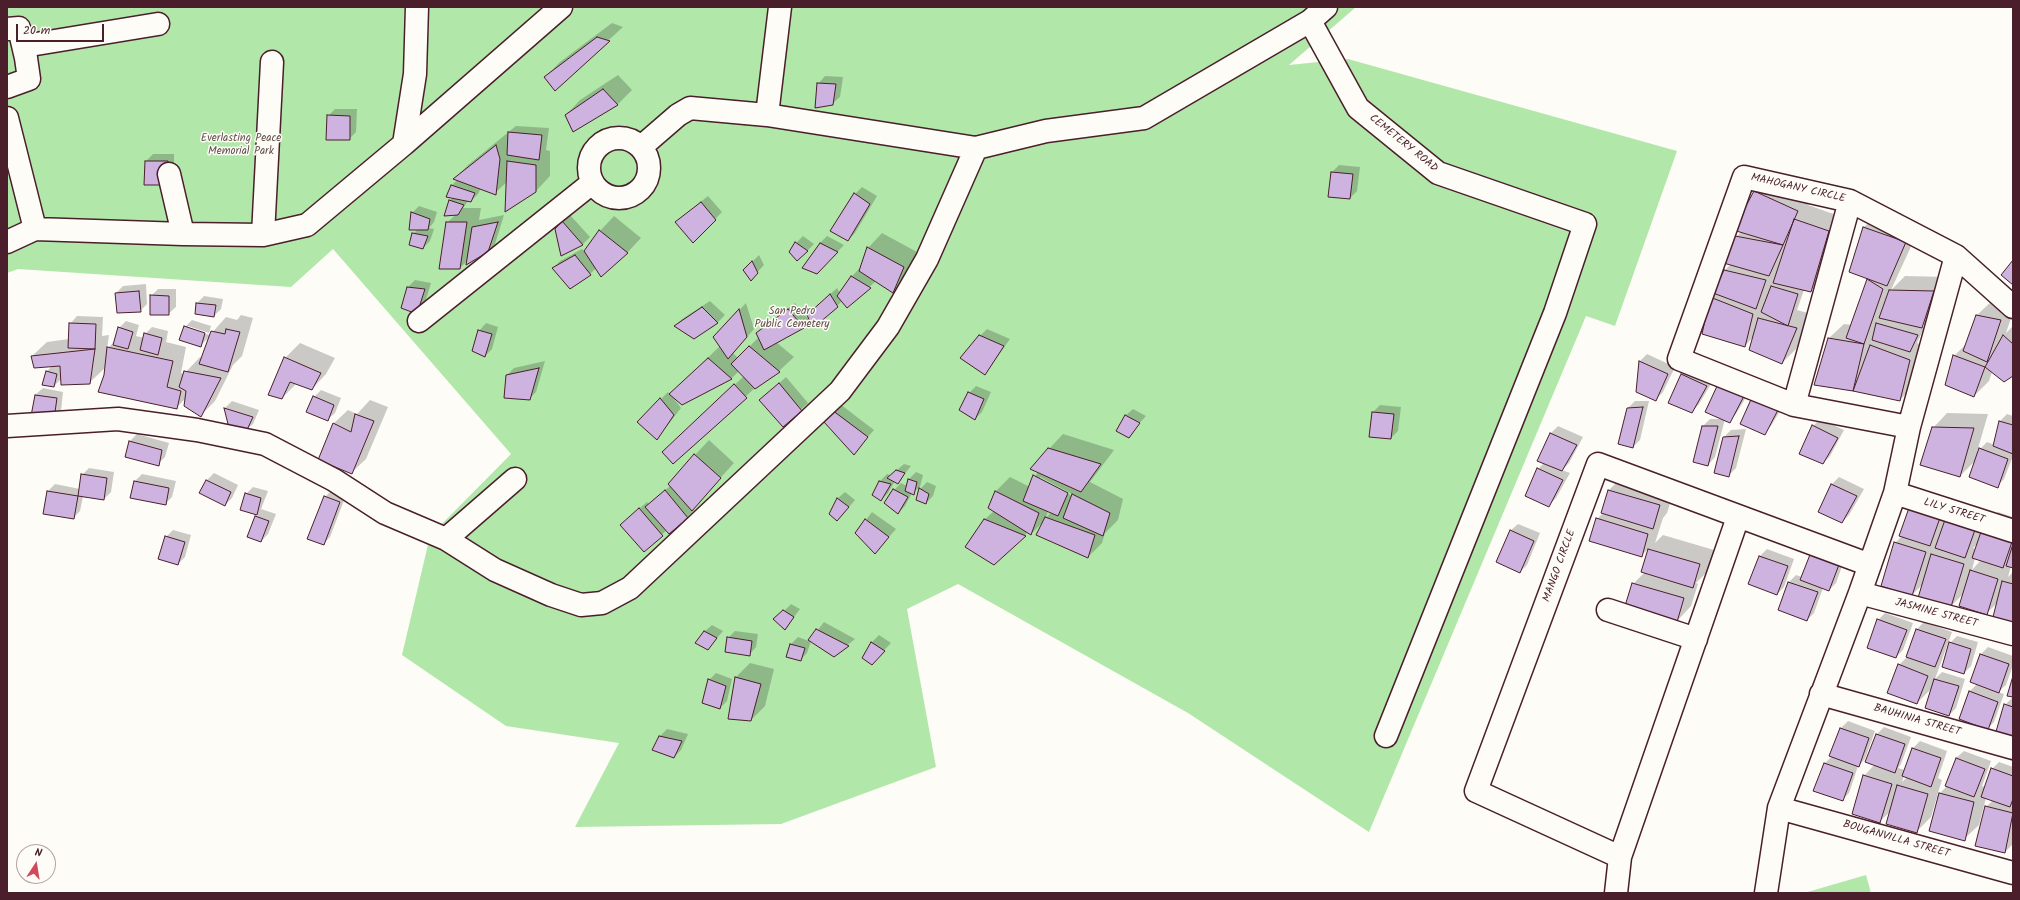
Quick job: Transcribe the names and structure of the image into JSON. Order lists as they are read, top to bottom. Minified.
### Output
{"streets":{"street":["CEMETERY ROAD","MAHOGANY CIRCLE","LILY STREET","MANGO CIRCLE","JASMINE STREET","BAUHINIA STREET","BOUGANVILLA STREET"]},"parks":["Everlasting Peace Memorial Park","San Pedro Public Cemetery"],"scale_bar":"20 m","north":"top"}
